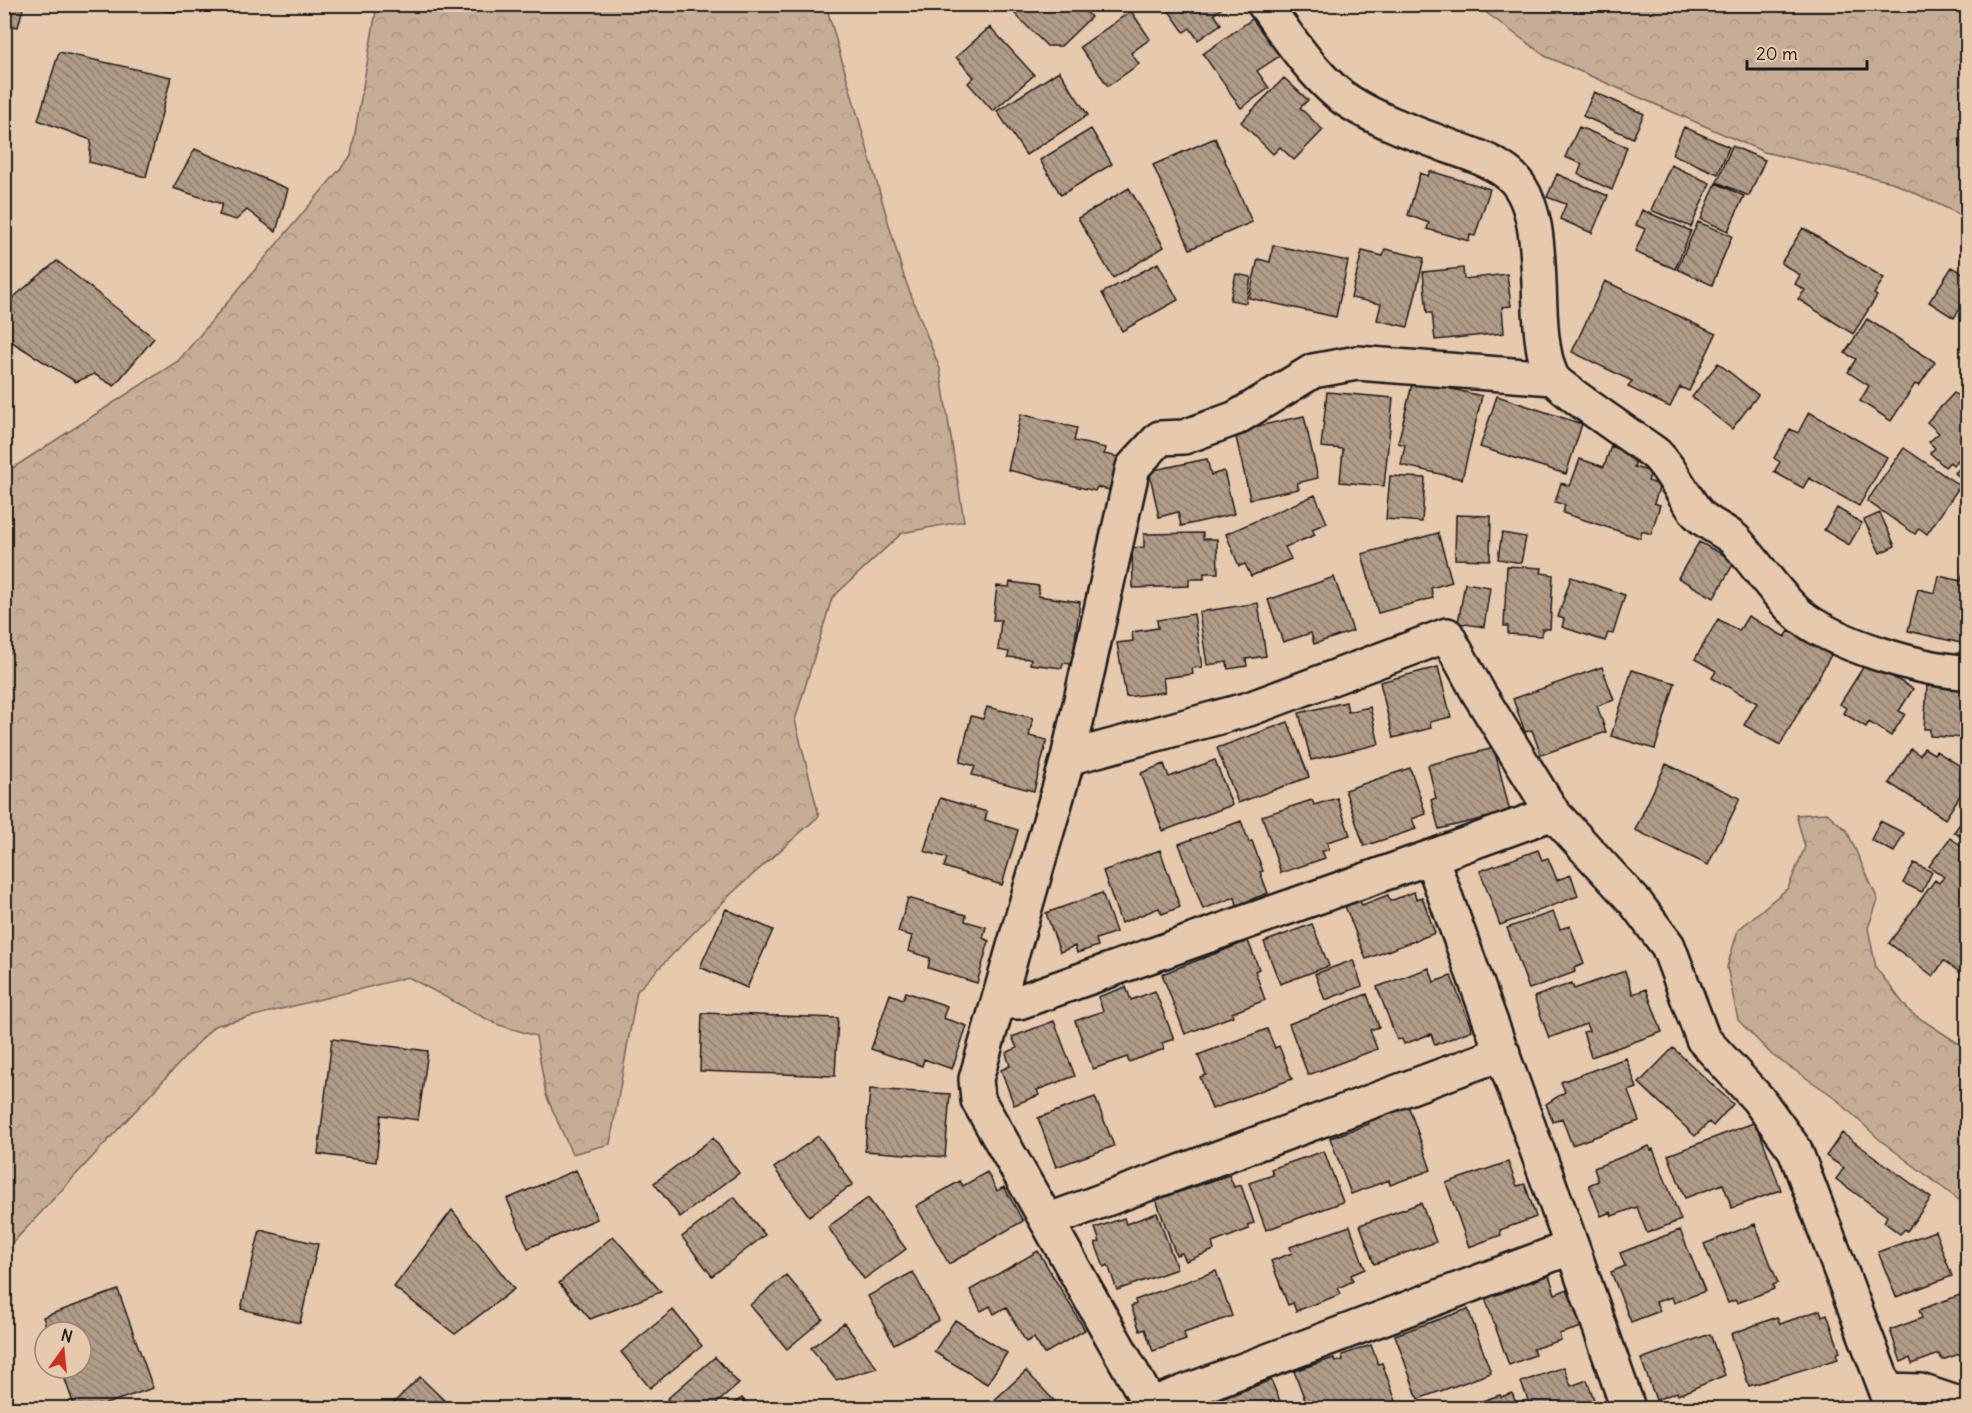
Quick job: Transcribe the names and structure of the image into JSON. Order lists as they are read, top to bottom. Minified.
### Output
{"scale_bar":"20 m","north":"top"}
